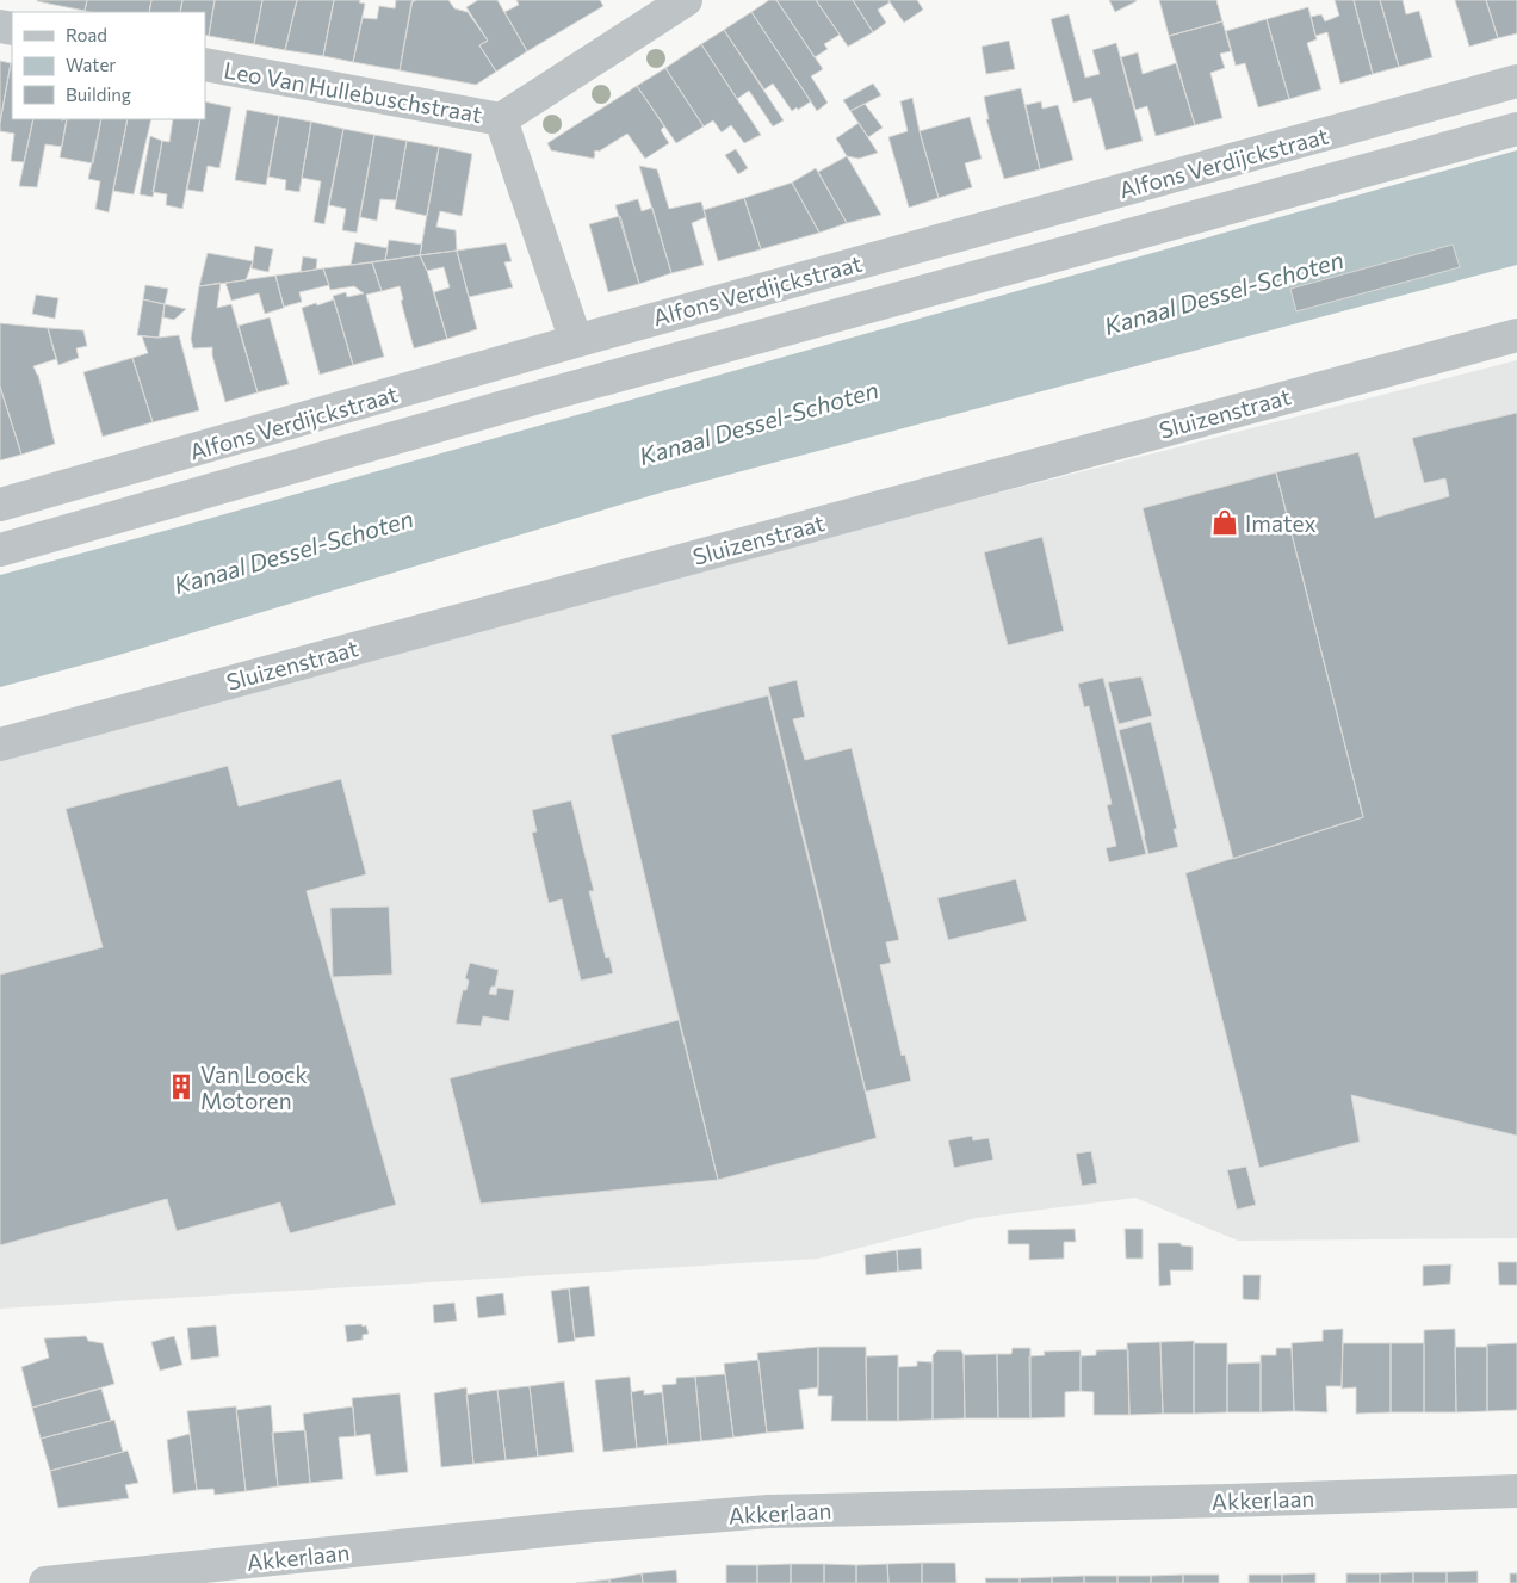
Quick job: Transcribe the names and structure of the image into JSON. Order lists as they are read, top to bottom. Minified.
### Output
{"streets":{"street":["Leo Van Hullebuschstraat","Alfons Verdijckstraat","Sluizenstraat","Akkerlaan"]},"crossings":[["Leo Van Hullebuschstraat","Alfons Verdijckstraat"]],"water":["Kanaal Dessel-Schoten"],"places":{"shop":["Imatex"],"building":["Van Loock Motoren"]},"legend":["Road","Water","Building"]}
